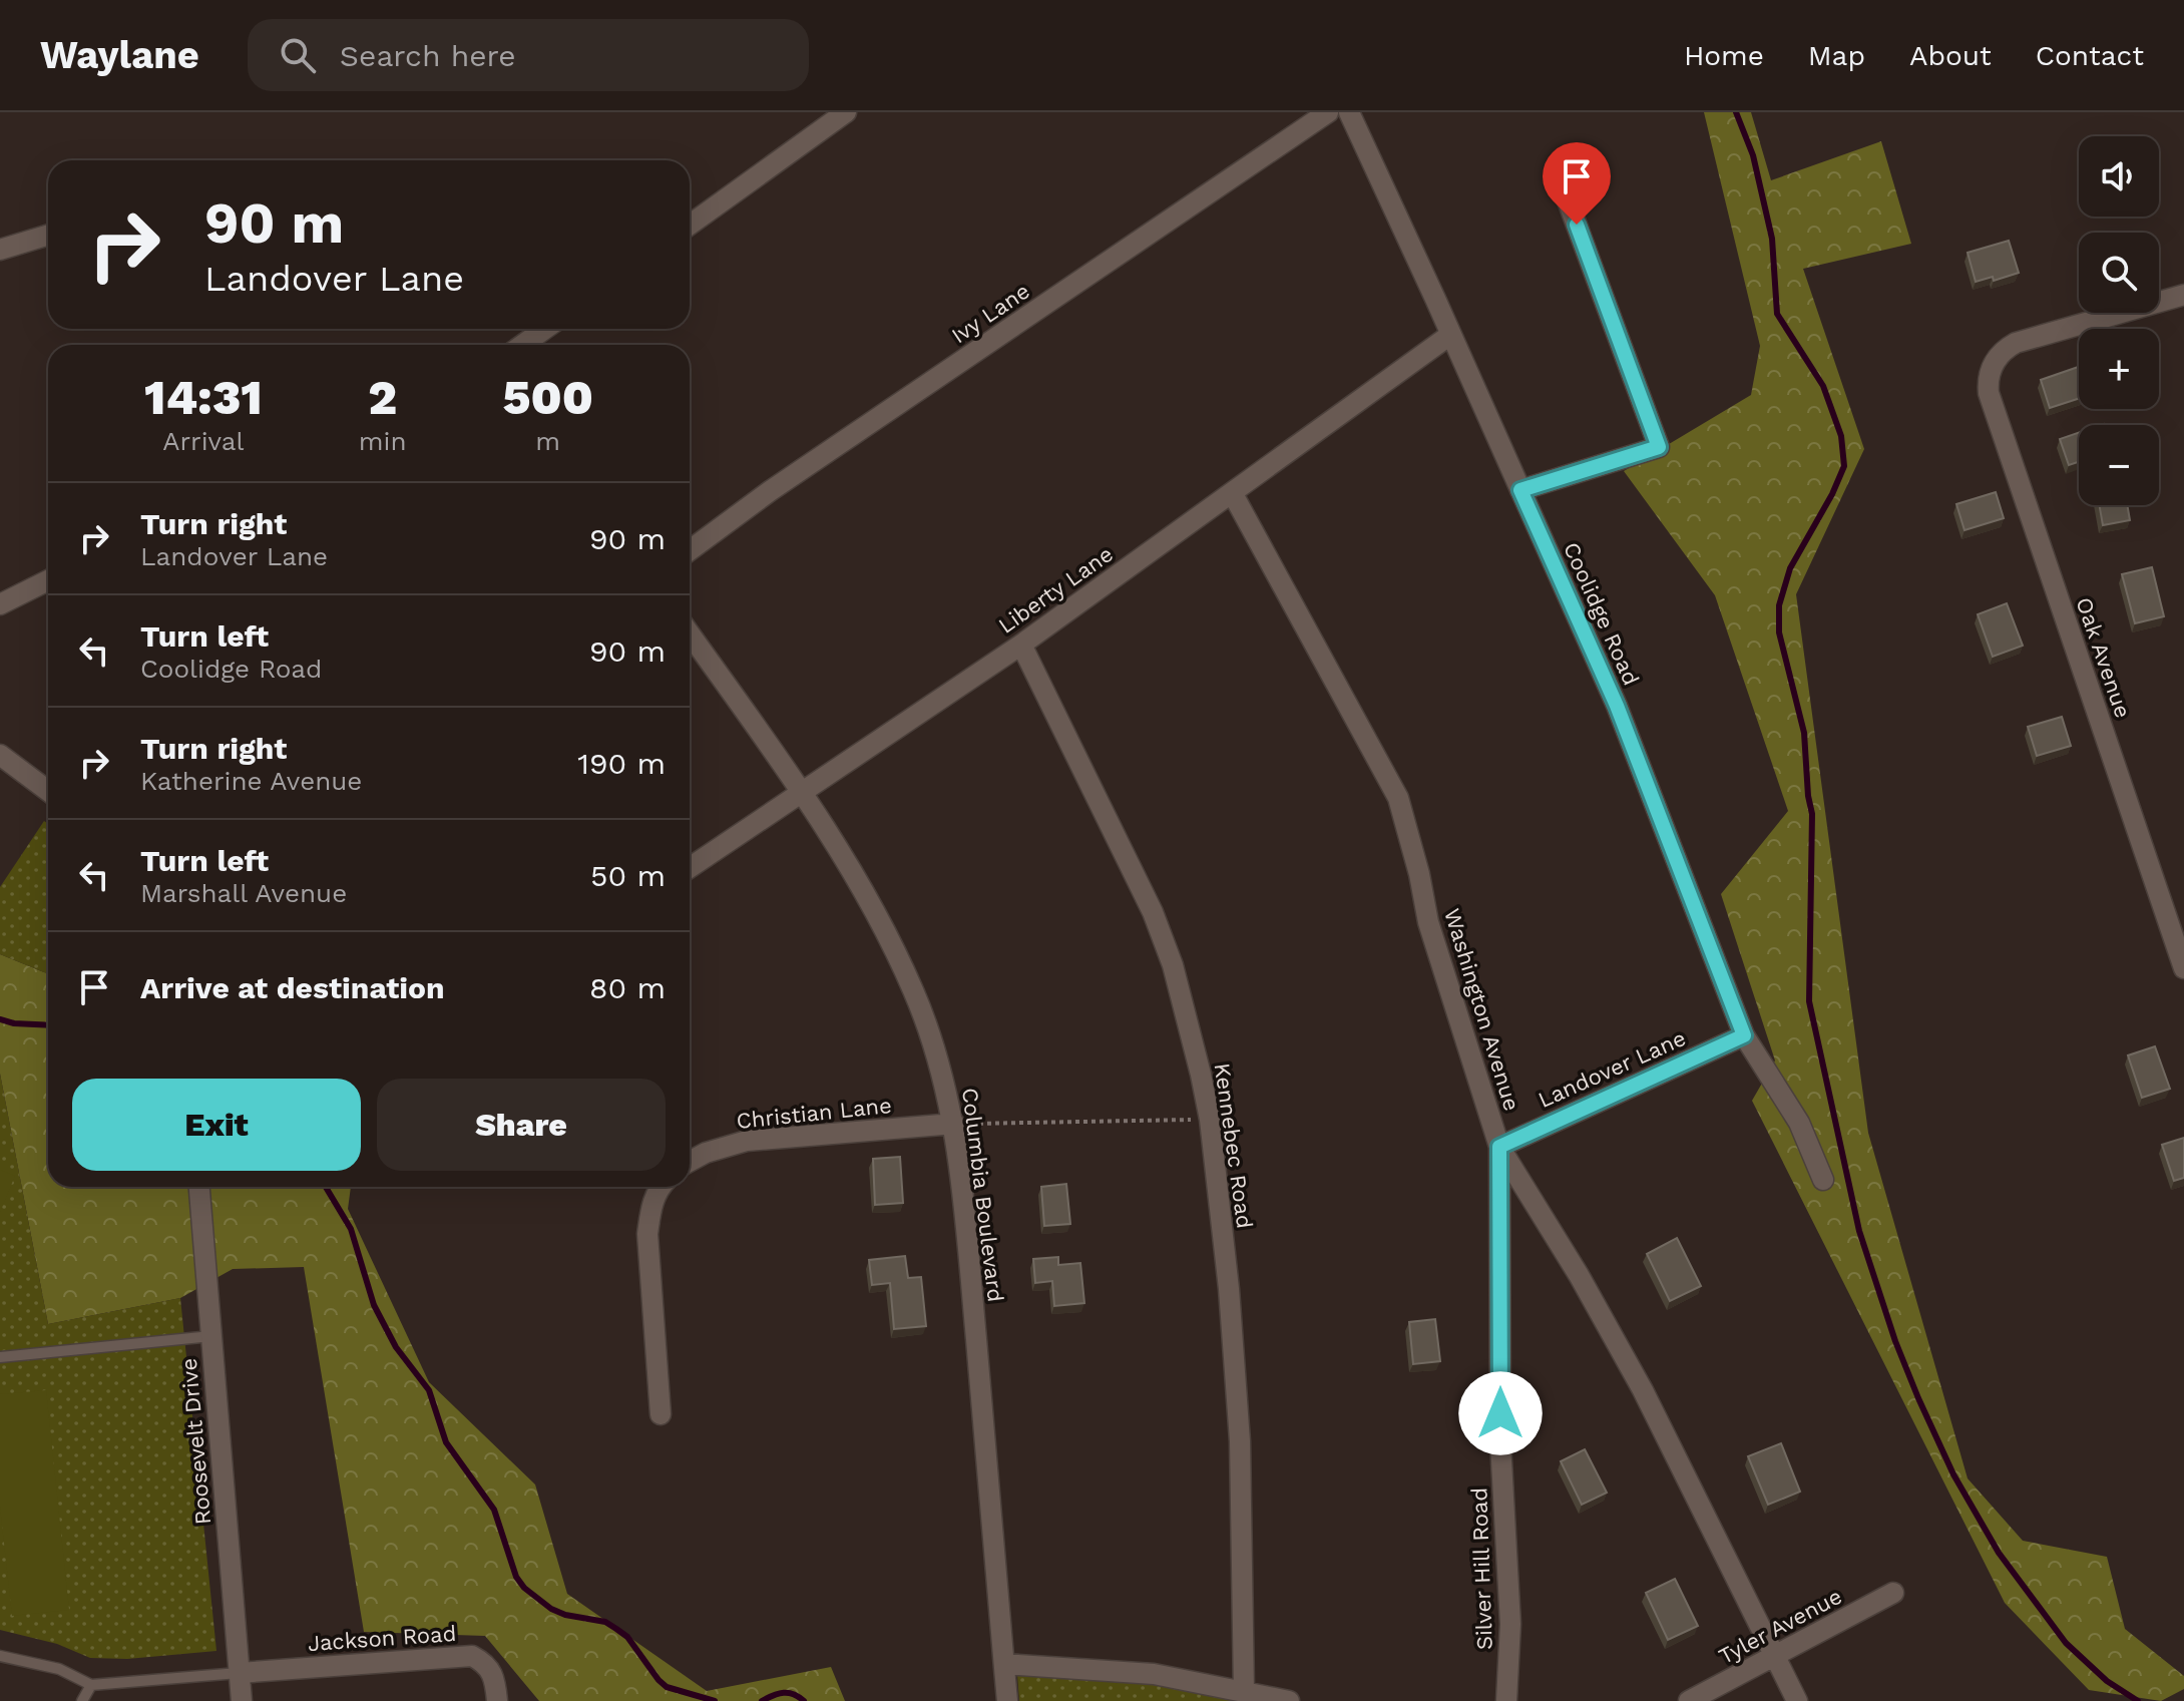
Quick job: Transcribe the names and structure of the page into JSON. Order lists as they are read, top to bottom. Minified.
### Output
{"streets":{"street":["Ivy Lane","Liberty Lane","Coolidge Road","Oak Avenue","Washington Avenue","Landover Lane","Christian Lane","Kennebec Road","Columbia Boulevard","Roosevelt Drive","Silver Hill Road","Tyler Avenue","Jackson Road"]},"crossings":[["Liberty Lane","Coolidge Road"],["Liberty Lane","Washington Avenue"],["Liberty Lane","Kennebec Road"],["Liberty Lane","Columbia Boulevard"],["Coolidge Road","Landover Lane"],["Washington Avenue","Landover Lane"],["Washington Avenue","Silver Hill Road"],["Washington Avenue","Tyler Avenue"],["Landover Lane","Silver Hill Road"],["Christian Lane","Columbia Boulevard"],["Roosevelt Drive","Jackson Road"]],"page":{"header":"Waylane","search":"Search here","nav":["Home","Map","About","Contact"],"map_buttons":["+","−"],"turn":["90 m","Landover Lane"],"eta":["14:31","Arrival","2","min","500","m"],"list":[{"name":"Turn right","note":"Landover Lane","value":"90 m"},{"name":"Turn left","note":"Coolidge Road","value":"90 m"},{"name":"Turn right","note":"Katherine Avenue","value":"190 m"},{"name":"Turn left","note":"Marshall Avenue","value":"50 m"},{"name":"Arrive at destination","value":"80 m"}],"buttons":["Exit","Share"]}}
